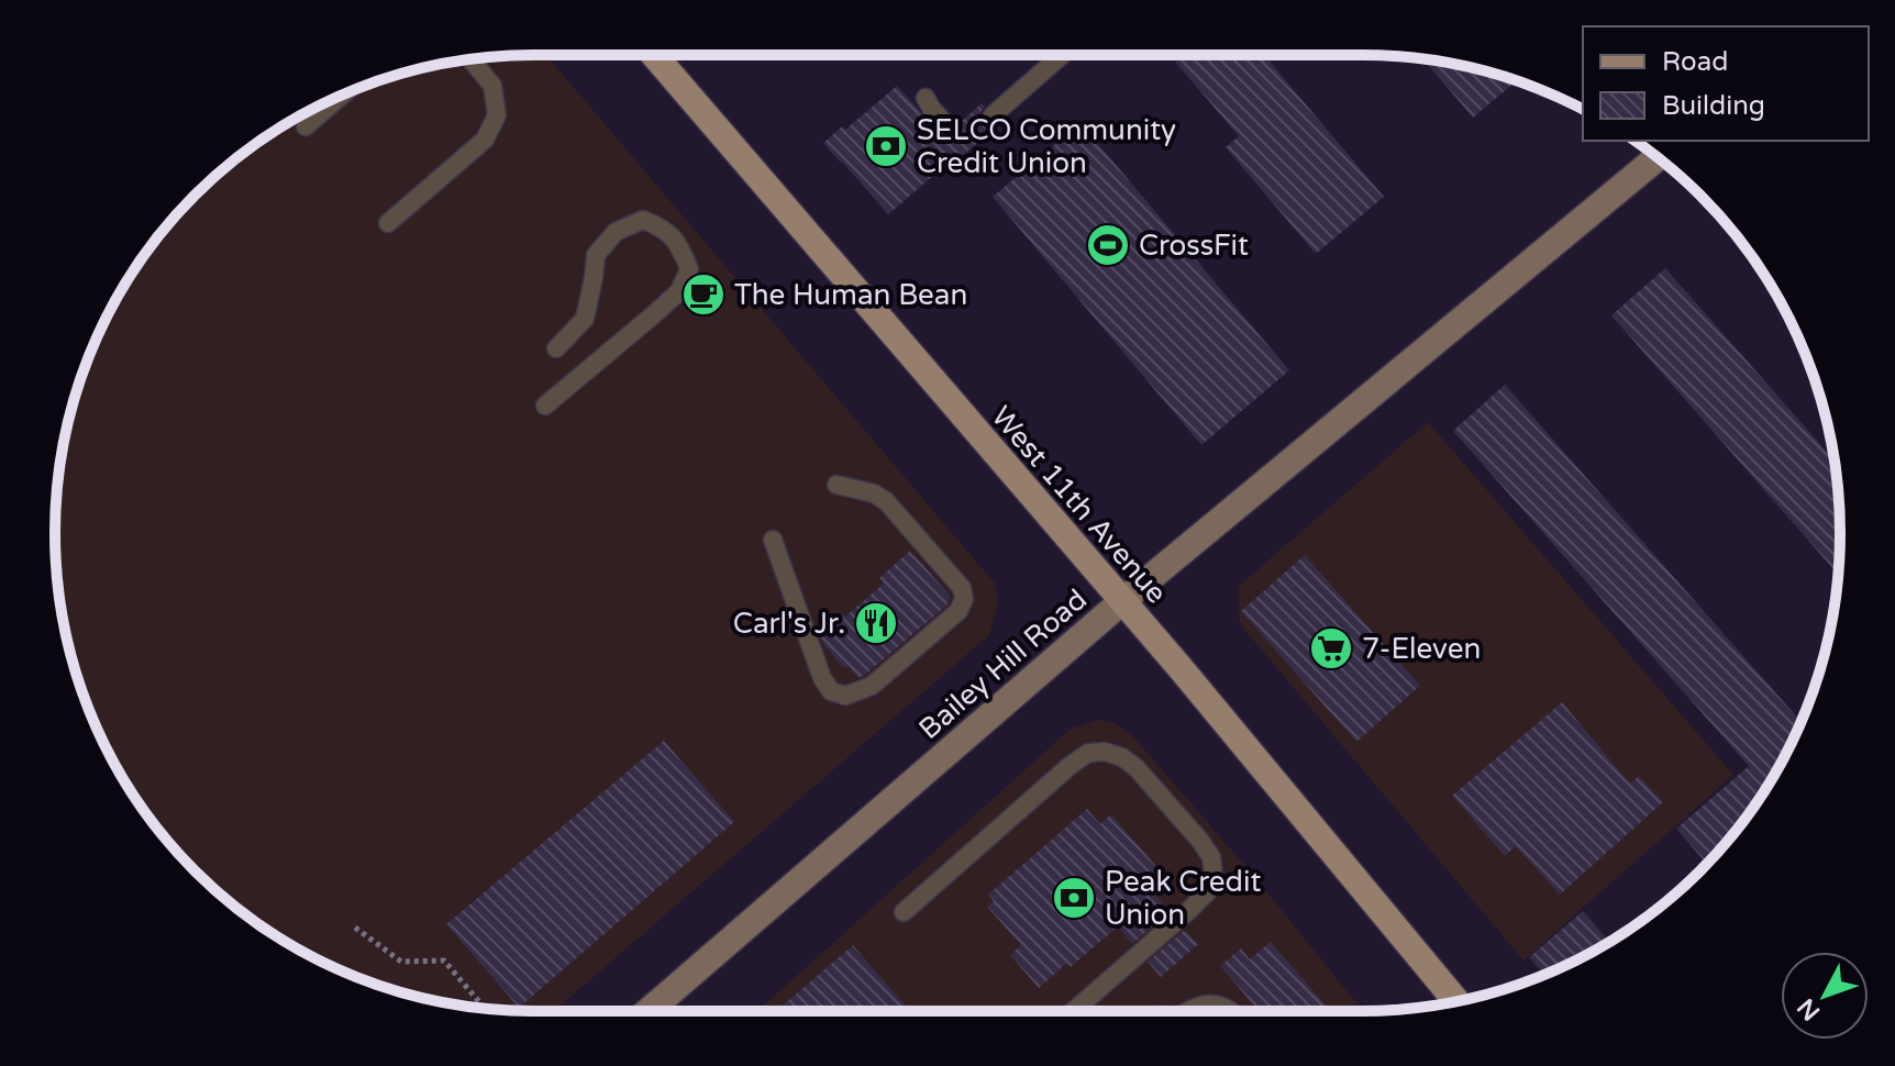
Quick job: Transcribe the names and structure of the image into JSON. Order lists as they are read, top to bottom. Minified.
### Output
{"streets":{"main road":["West 11th Avenue","Bailey Hill Road"]},"crossings":[["West 11th Avenue","Bailey Hill Road"]],"places":{"bank":["SELCO Community Credit Union","Peak Credit Union"],"sports":["CrossFit"],"cafe":["The Human Bean"],"restaurant":["Carl's Jr."],"supermarket":["7-Eleven"]},"legend":["Road","Building"],"north":"bottom left"}
